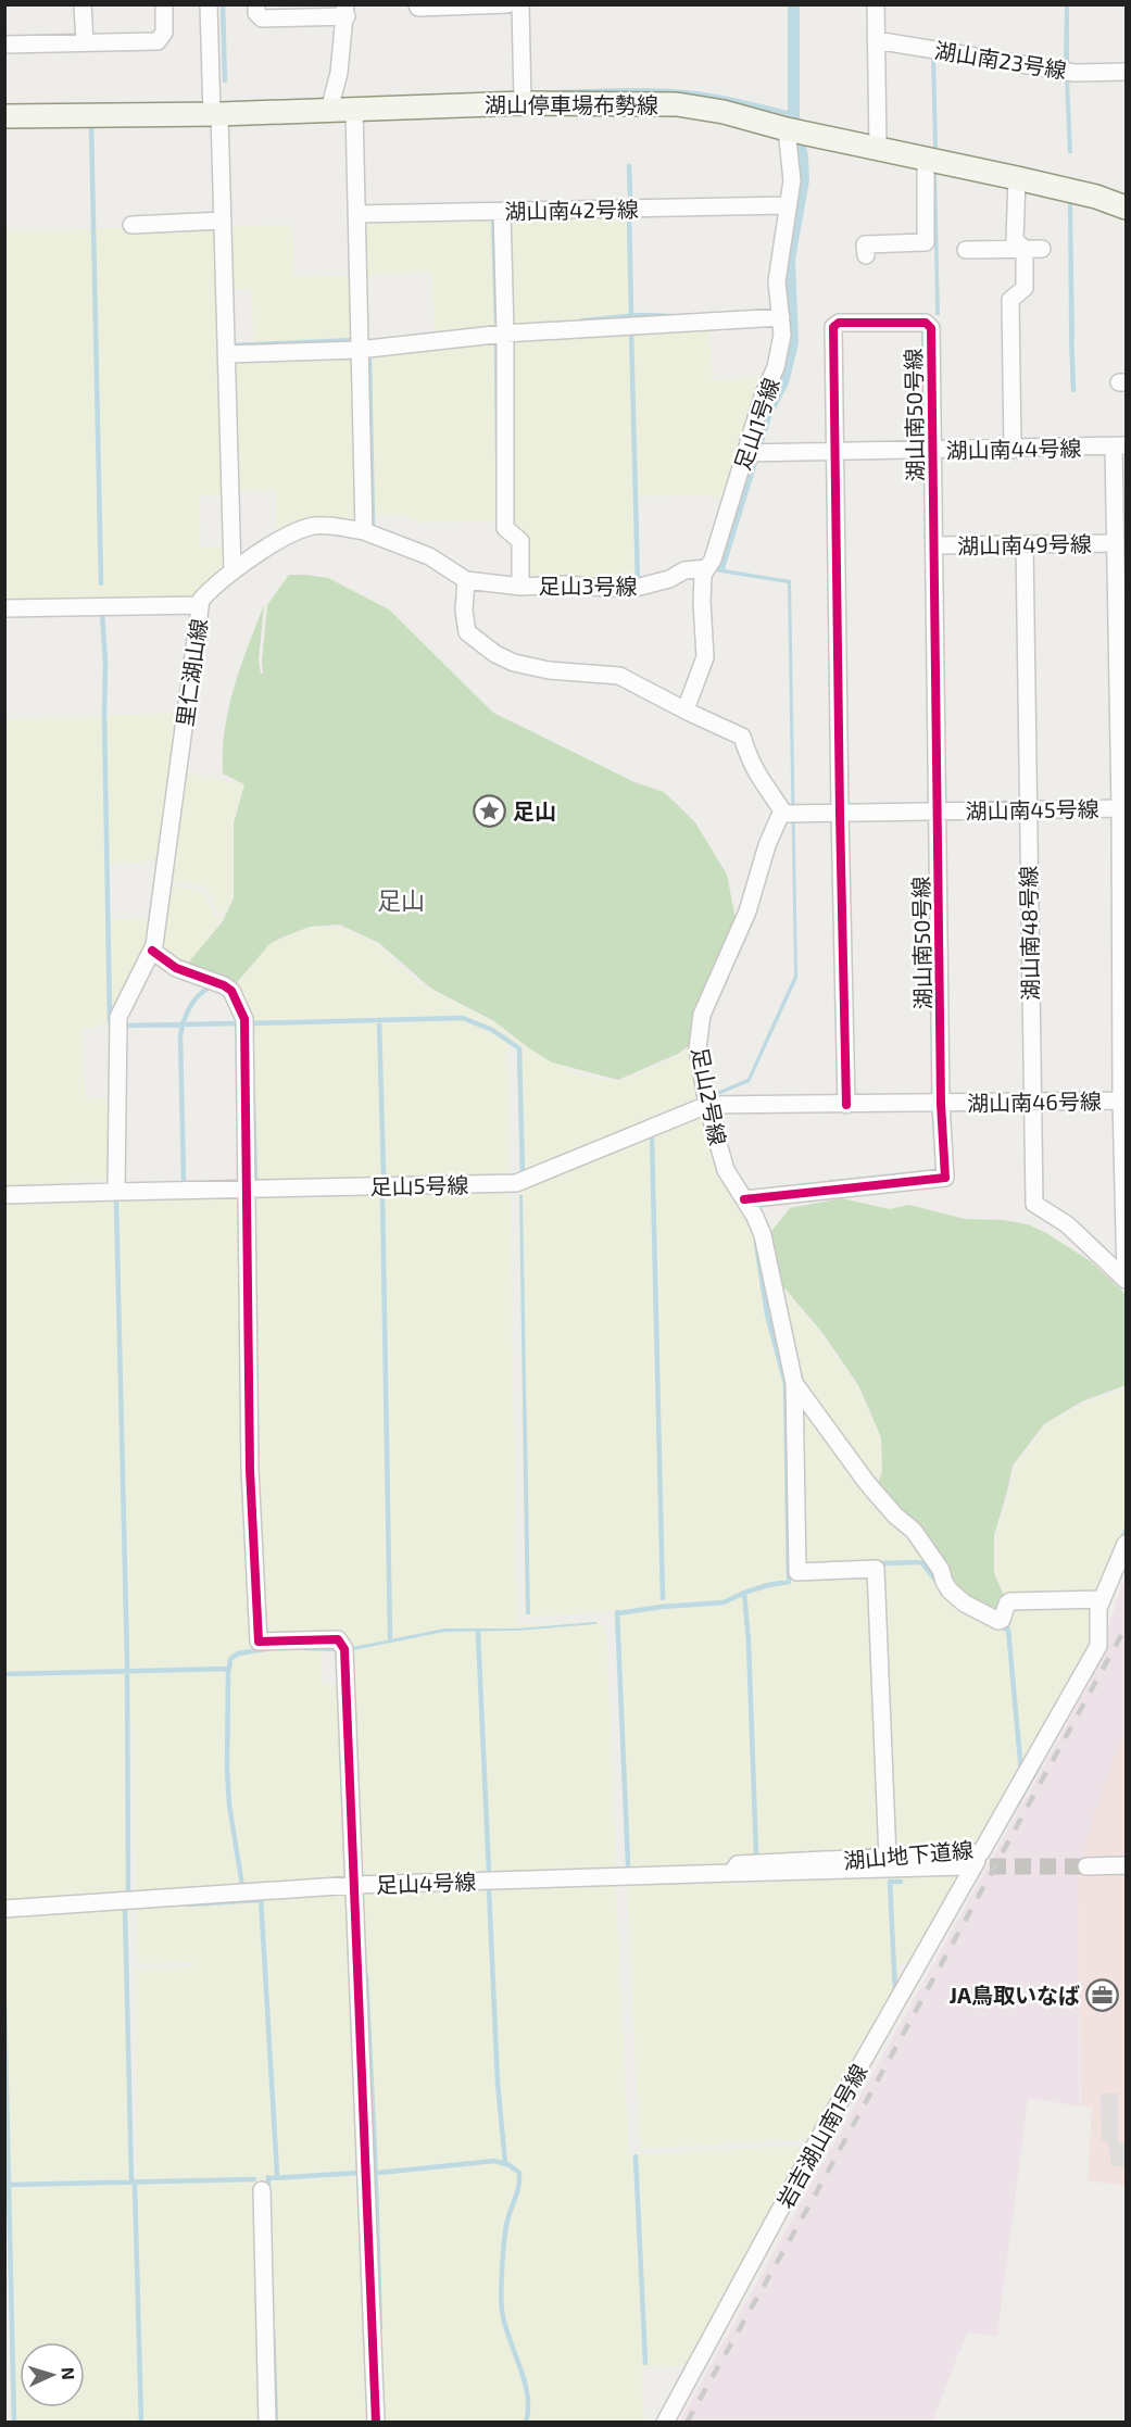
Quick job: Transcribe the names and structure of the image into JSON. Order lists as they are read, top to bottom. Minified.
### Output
{"streets":{"main road":["湖山停車場布勢線"],"street":["湖山南23号線","湖山南42号線","湖山南50号線","足山1号線","湖山南44号線","湖山南49号線","足山3号線","里仁湖山線","湖山南45号線","湖山南48号線","足山2号線","湖山南46号線","足山5号線","湖山地下道線","足山4号線","岩吉湖山南1号線"]},"crossings":[["湖山停車場布勢線","足山1号線"],["湖山南42号線","足山1号線"],["湖山南50号線","湖山南44号線"],["湖山南50号線","湖山南49号線"],["湖山南50号線","湖山南45号線"],["湖山南50号線","足山2号線"],["湖山南50号線","湖山南46号線"],["足山1号線","湖山南44号線"],["足山1号線","足山3号線"],["湖山南49号線","湖山南48号線"],["里仁湖山線","足山5号線"],["湖山南45号線","湖山南48号線"],["湖山南45号線","足山2号線"],["湖山南48号線","湖山南46号線"],["足山2号線","湖山南46号線"],["足山2号線","足山5号線"],["足山2号線","湖山地下道線"],["湖山南46号線","足山5号線"],["湖山地下道線","足山4号線"],["湖山地下道線","岩吉湖山南1号線"]],"districts":["足山"],"places":{"place":["足山"],"office":["JA鳥取いなば"]},"north":"right"}
